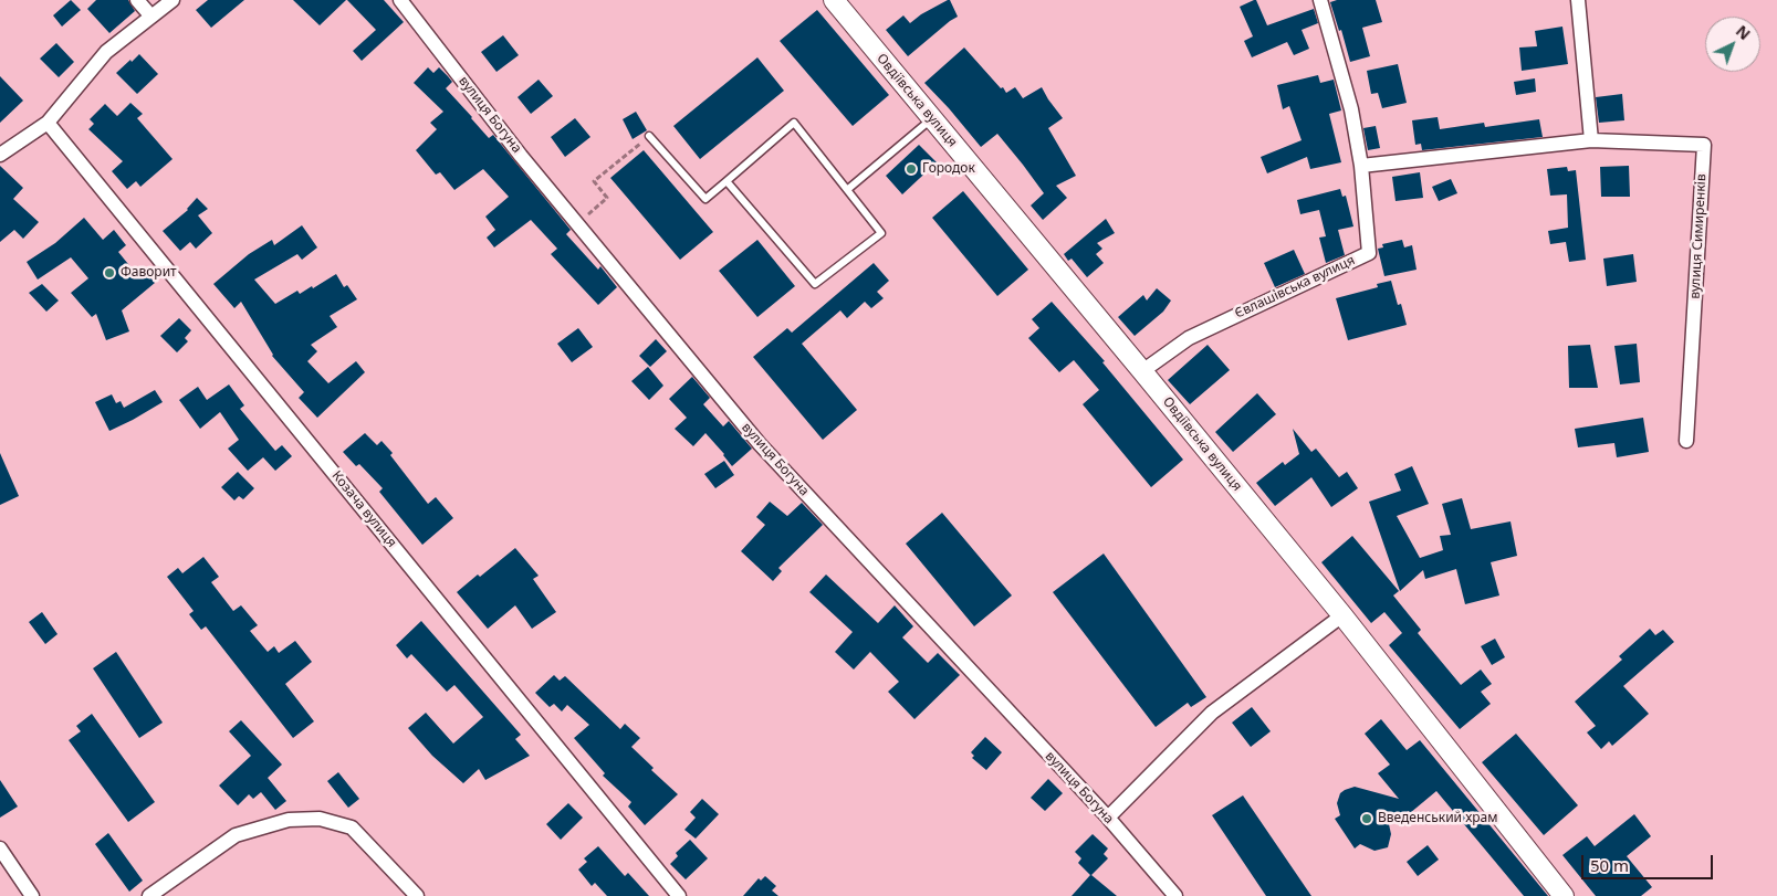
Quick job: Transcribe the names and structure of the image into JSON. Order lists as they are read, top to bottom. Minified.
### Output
{"streets":{"main road":["Овдіївська вулиця"],"street":["вулиця Богуна","вулиця Симиренків","Євлашівська вулиця","Козача вулиця"]},"crossings":[["Овдіївська вулиця","Євлашівська вулиця"],["вулиця Симиренків","Євлашівська вулиця"]],"places":["Городок","Фаворит","Введенський храм"],"scale_bar":"50 m","north":"top right"}
